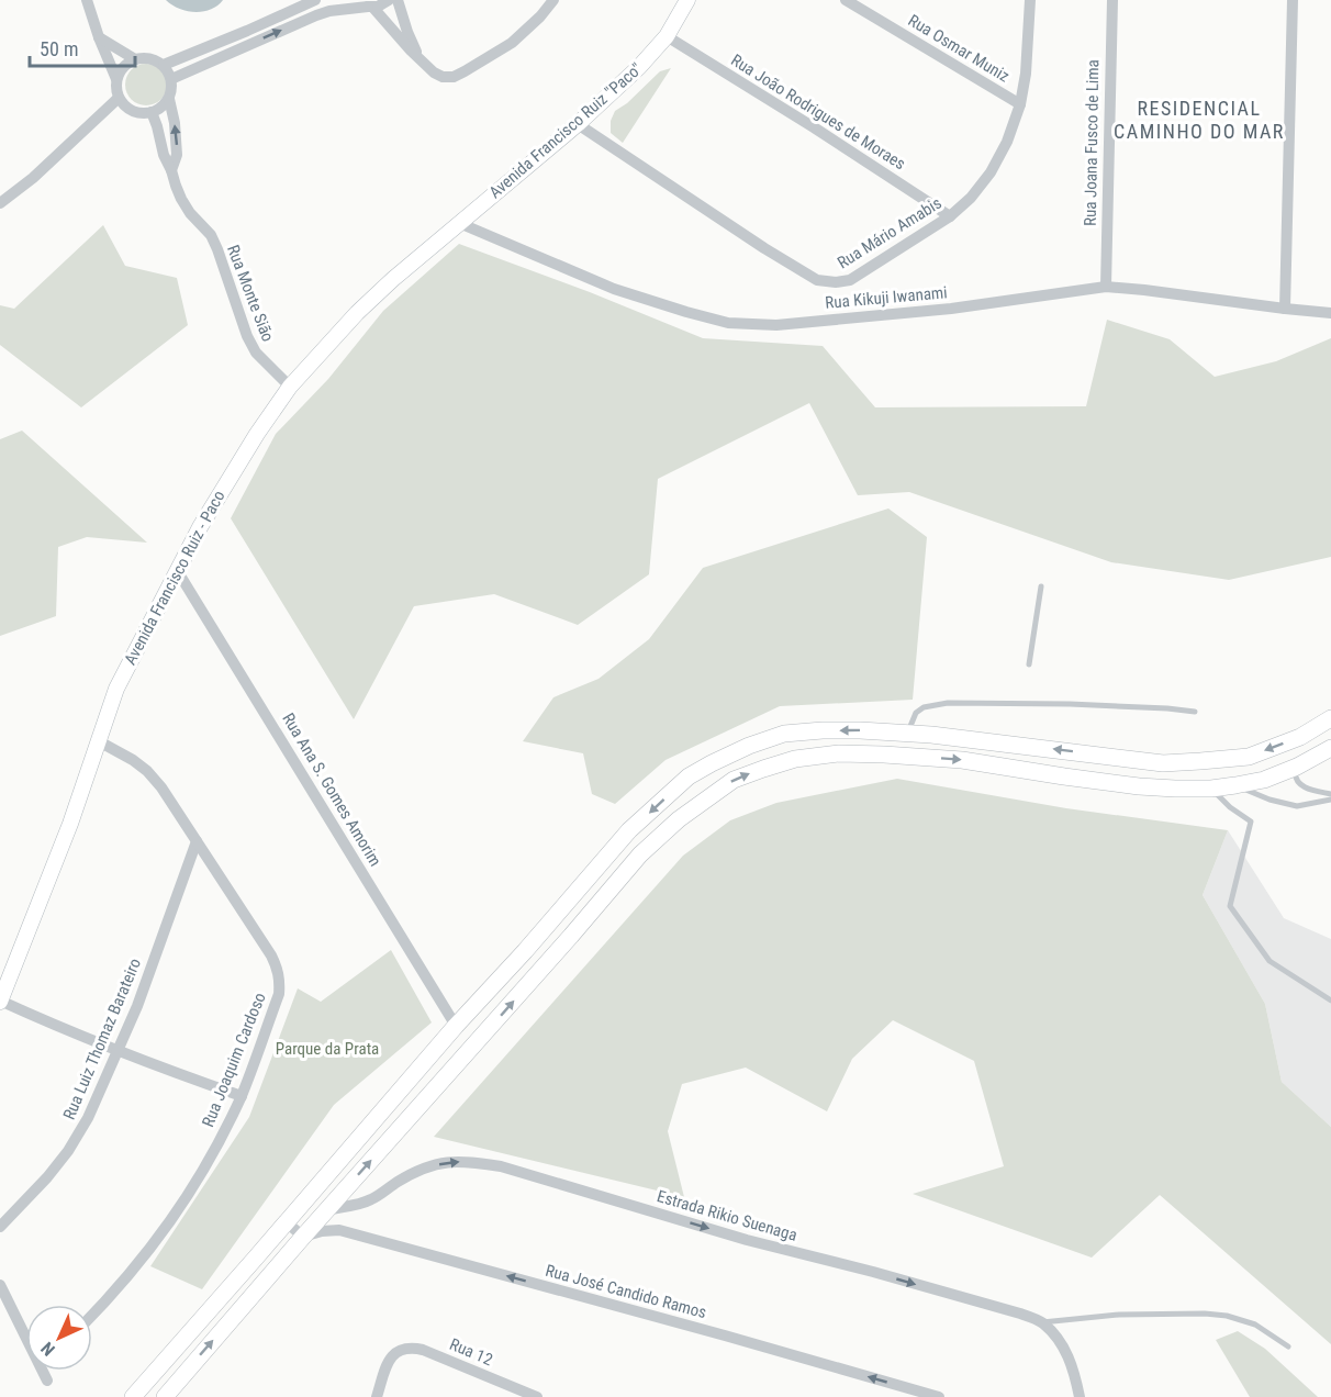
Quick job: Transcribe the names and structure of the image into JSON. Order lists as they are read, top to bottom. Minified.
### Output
{"streets":{"street":["Rua Osmar Muniz","Rua João Rodrigues de Moraes","Avenida Francisco Ruiz \"Paco\"","Rua Joana Fusco de Lima","Rua Mário Amabis","Rua Monte Sião","Rua Kikuji Iwanami","Avenida Francisco Ruiz - Paco","Rua Ana S. Gomes Amorim","Rua Luiz Thomaz Barateiro","Rua Joaquim Cardoso","Estrada Rikio Suenaga","Rua José Candido Ramos","Rua 12"]},"crossings":[["Rua Osmar Muniz","Rua Mário Amabis"],["Rua João Rodrigues de Moraes","Avenida Francisco Ruiz \"Paco\""],["Rua João Rodrigues de Moraes","Rua Mário Amabis"],["Avenida Francisco Ruiz \"Paco\"","Rua Mário Amabis"],["Avenida Francisco Ruiz \"Paco\"","Rua Kikuji Iwanami"],["Avenida Francisco Ruiz \"Paco\"","Avenida Francisco Ruiz - Paco"],["Rua Joana Fusco de Lima","Rua Kikuji Iwanami"],["Rua Monte Sião","Avenida Francisco Ruiz - Paco"],["Rua Kikuji Iwanami","Avenida Francisco Ruiz - Paco"],["Avenida Francisco Ruiz - Paco","Rua Ana S. Gomes Amorim"],["Rua Luiz Thomaz Barateiro","Rua Joaquim Cardoso"]],"one_way":["Estrada Rikio Suenaga","Rua José Candido Ramos"],"districts":["RESIDENCIAL CAMINHO DO MAR"],"parks":["Parque da Prata"],"scale_bar":"50 m","north":"bottom left"}
